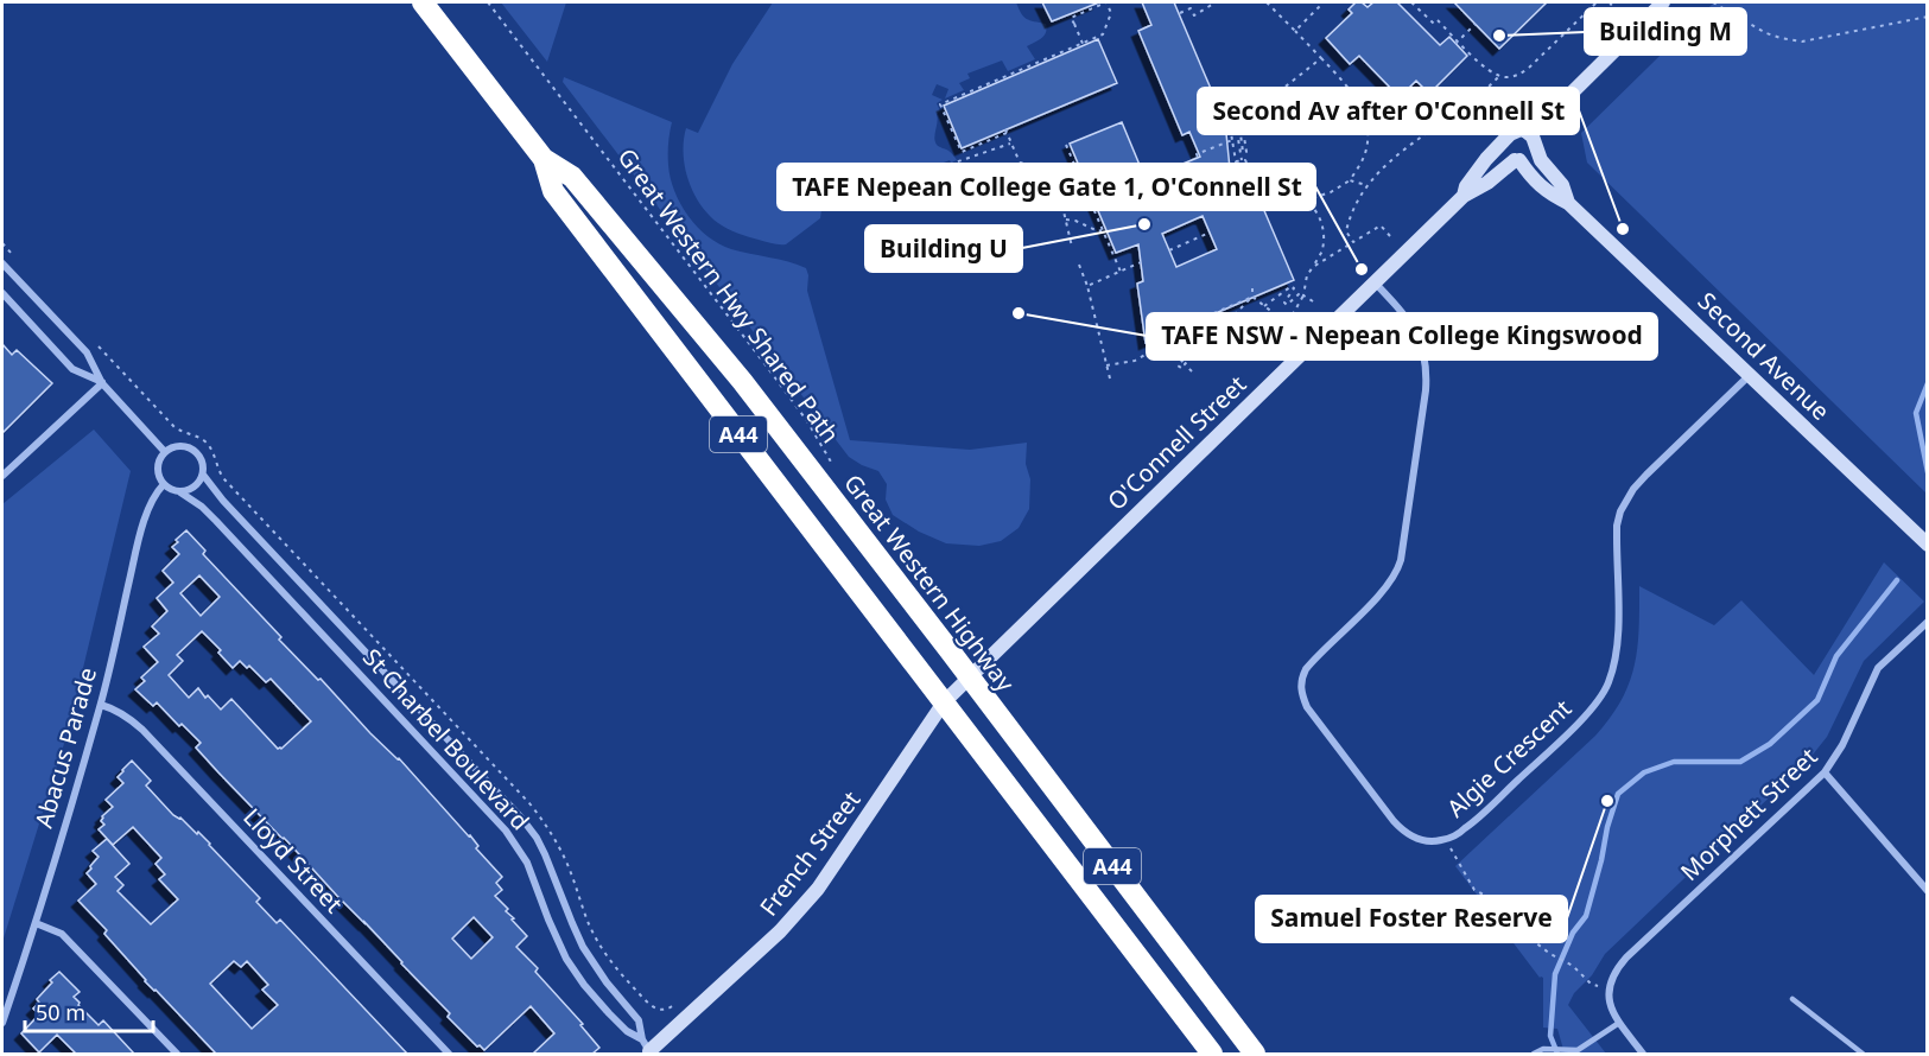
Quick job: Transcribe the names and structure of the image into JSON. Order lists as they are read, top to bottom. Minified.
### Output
{"streets":{"highway":["A44","Great Western Highway"],"street":["Second Avenue","O'Connell Street","St Charbel Boulevard","Abacus Parade","Algie Crescent","Morphett Street","French Street","Lloyd Street"],"path":["Great Western Hwy Shared Path"]},"crossings":[["Second Avenue","O'Connell Street"],["Second Avenue","Algie Crescent"],["O'Connell Street","Great Western Highway"],["O'Connell Street","Algie Crescent"],["O'Connell Street","French Street"],["Great Western Highway","French Street"],["St Charbel Boulevard","Abacus Parade"],["St Charbel Boulevard","French Street"],["Abacus Parade","Lloyd Street"]],"places":["Building M","Building U","Second Av after O'Connell St","TAFE Nepean College Gate 1, O'Connell St","TAFE NSW - Nepean College Kingswood","Samuel Foster Reserve"],"scale_bar":"50 m"}
